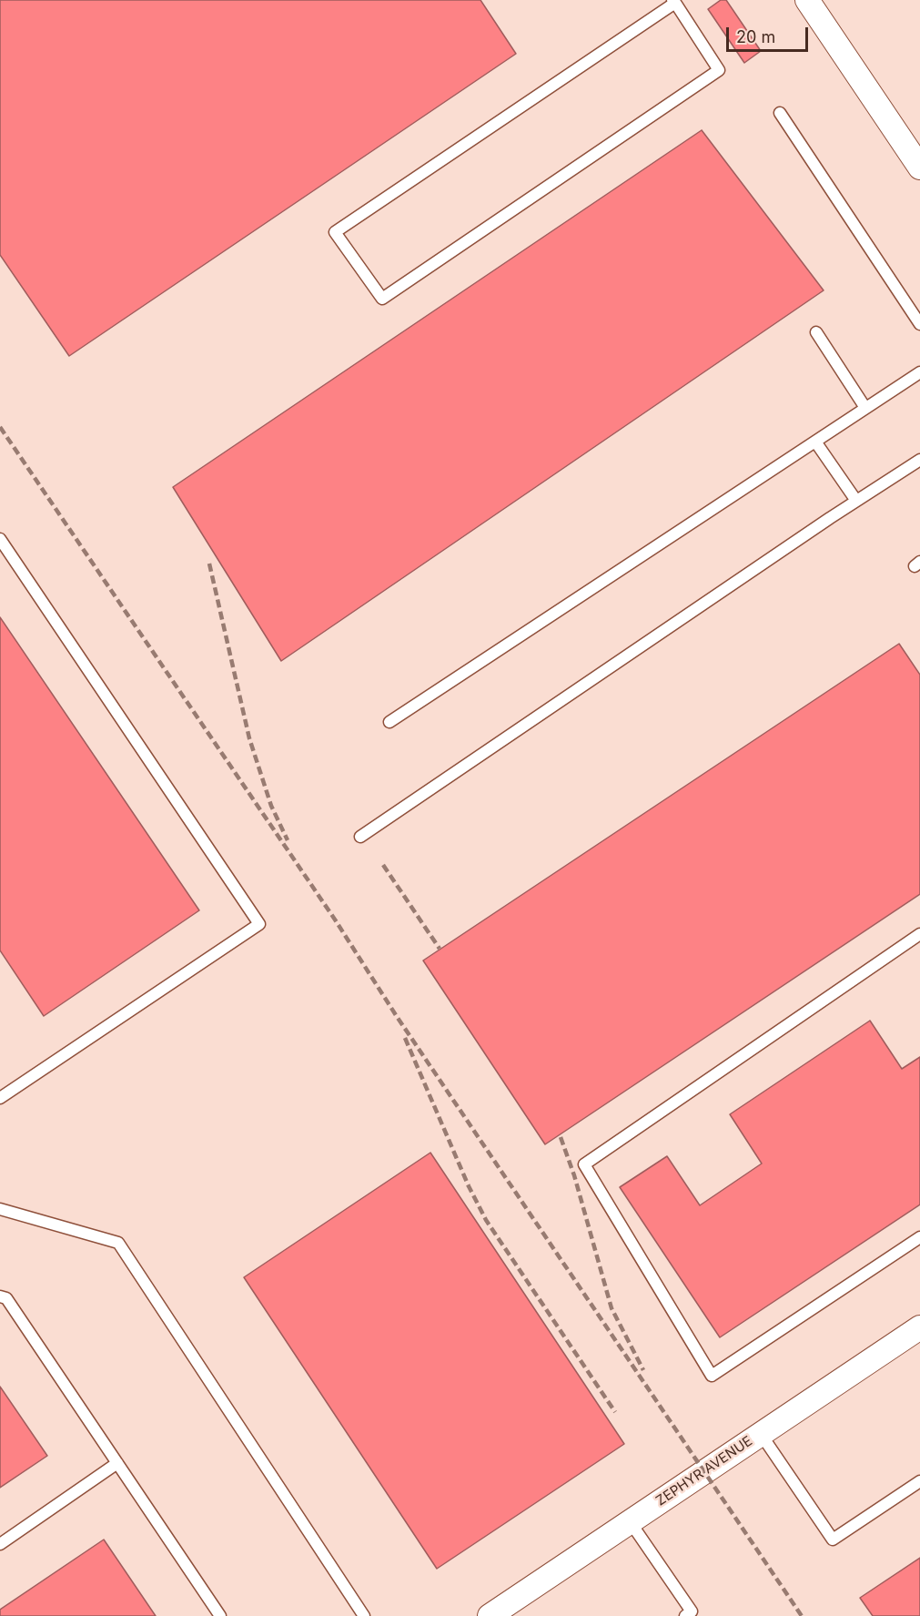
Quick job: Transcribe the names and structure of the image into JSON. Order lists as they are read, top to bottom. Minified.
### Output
{"streets":{"street":["ZEPHYR AVENUE"]},"scale_bar":"20 m"}
